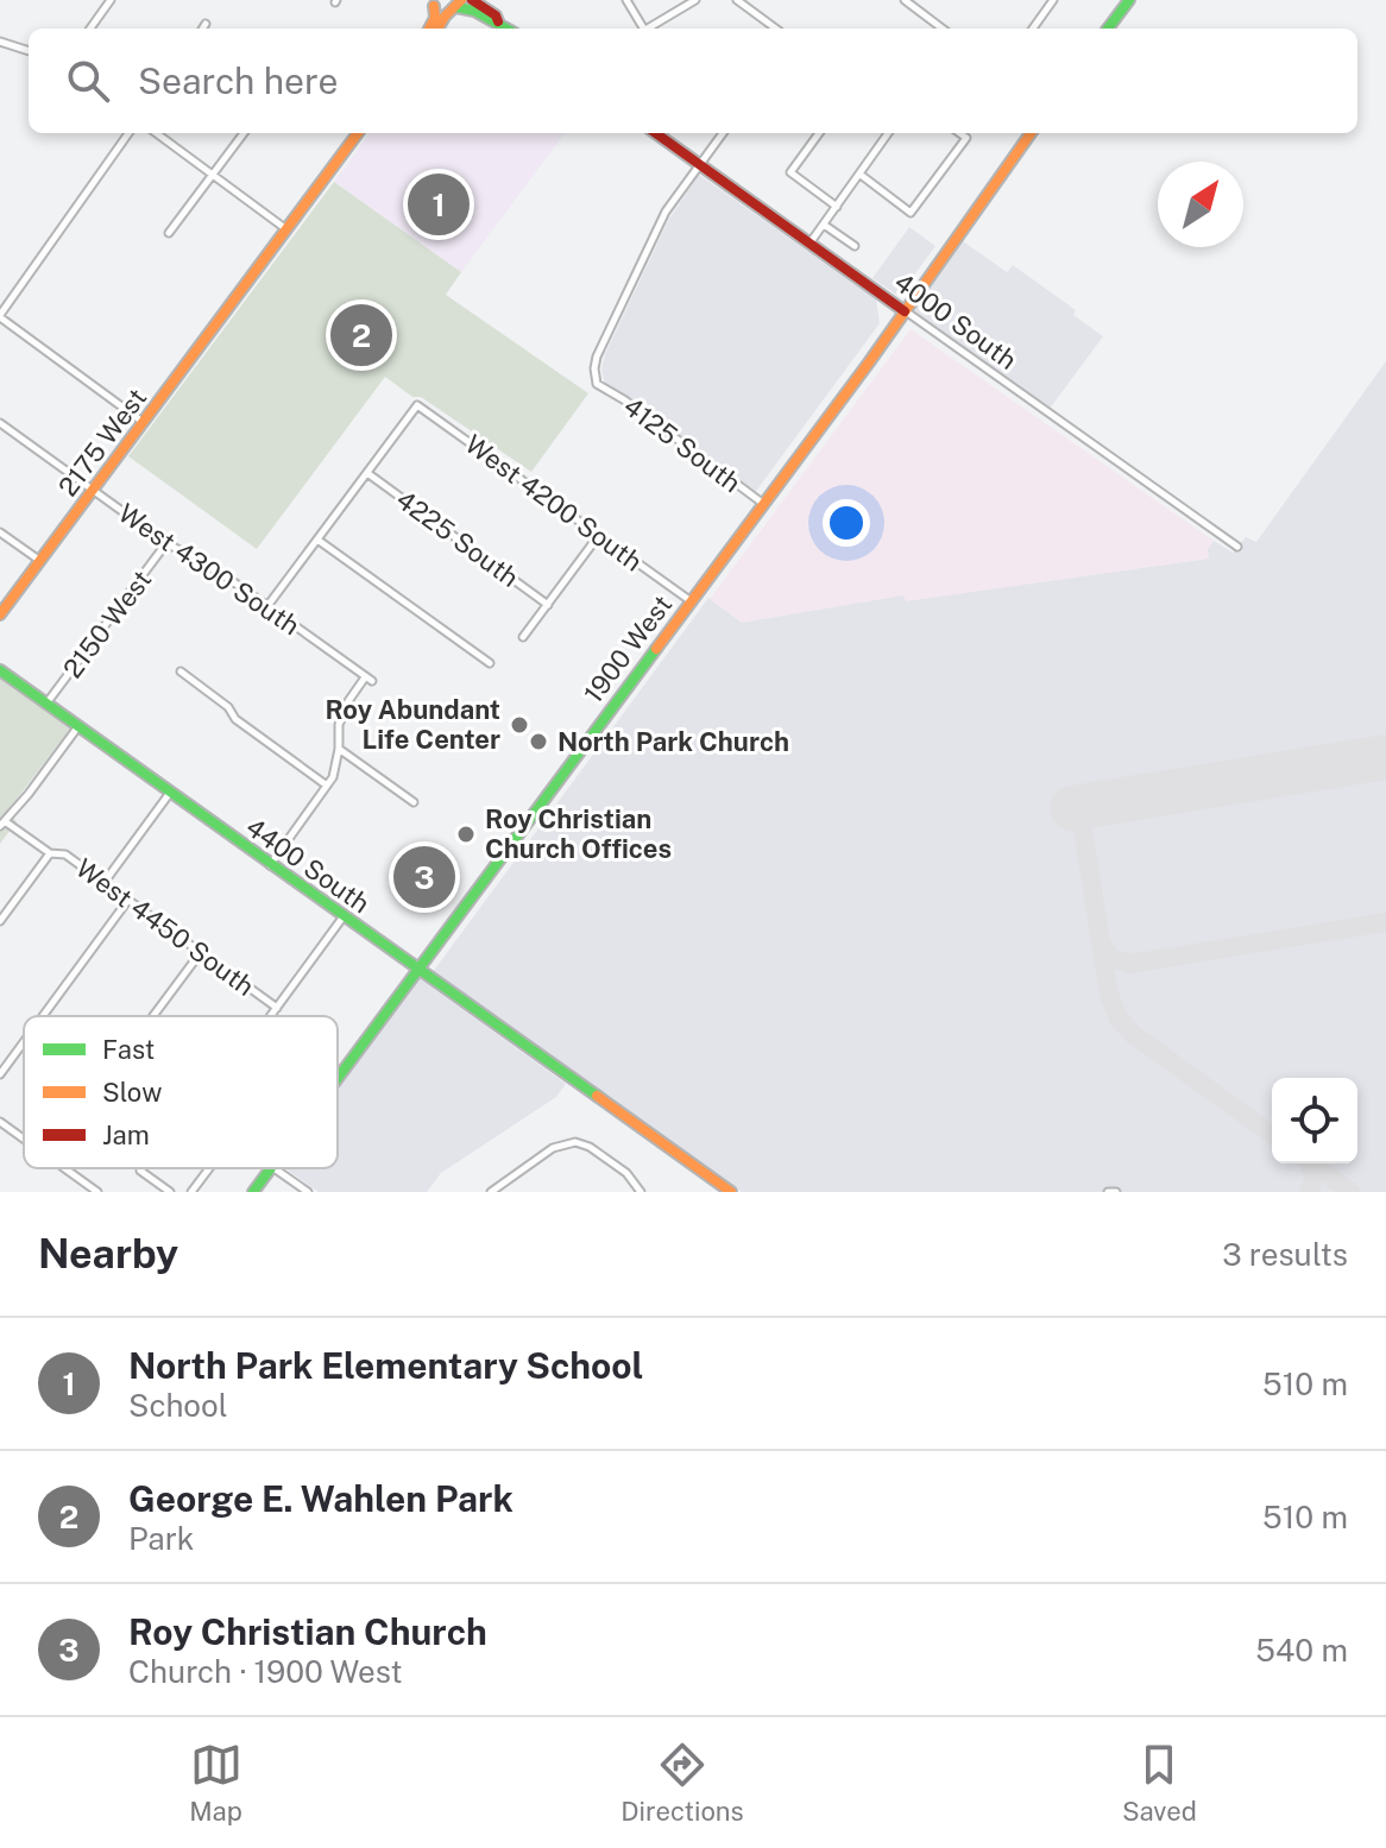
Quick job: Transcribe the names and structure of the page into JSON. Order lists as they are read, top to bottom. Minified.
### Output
{"streets":{"street":["4000 South","2175 West","4125 South","West 4200 South","4225 South","West 4300 South","2150 West","1900 West","4400 South","West 4450 South"]},"crossings":[["4000 South","4125 South"],["4000 South","1900 West"],["2175 West","West 4300 South"],["4125 South","1900 West"],["West 4200 South","4225 South"],["West 4200 South","1900 West"],["West 4300 South","2150 West"],["2150 West","4400 South"],["1900 West","4400 South"]],"places":["Roy Abundant Life Center","North Park Church","Roy Christian Church Offices"],"legend":["Fast","Slow","Jam"],"north":"top right","page":{"search":"Search here","pins":["1","2","3"],"heading":["Nearby","3 results"],"list":[{"mark":"1","name":"North Park Elementary School","note":"School","value":"510 m"},{"mark":"2","name":"George E. Wahlen Park","note":"Park","value":"510 m"},{"mark":"3","name":"Roy Christian Church","note":"Church · 1900 West","value":"540 m"}],"nav":["Map","Directions","Saved"]}}
